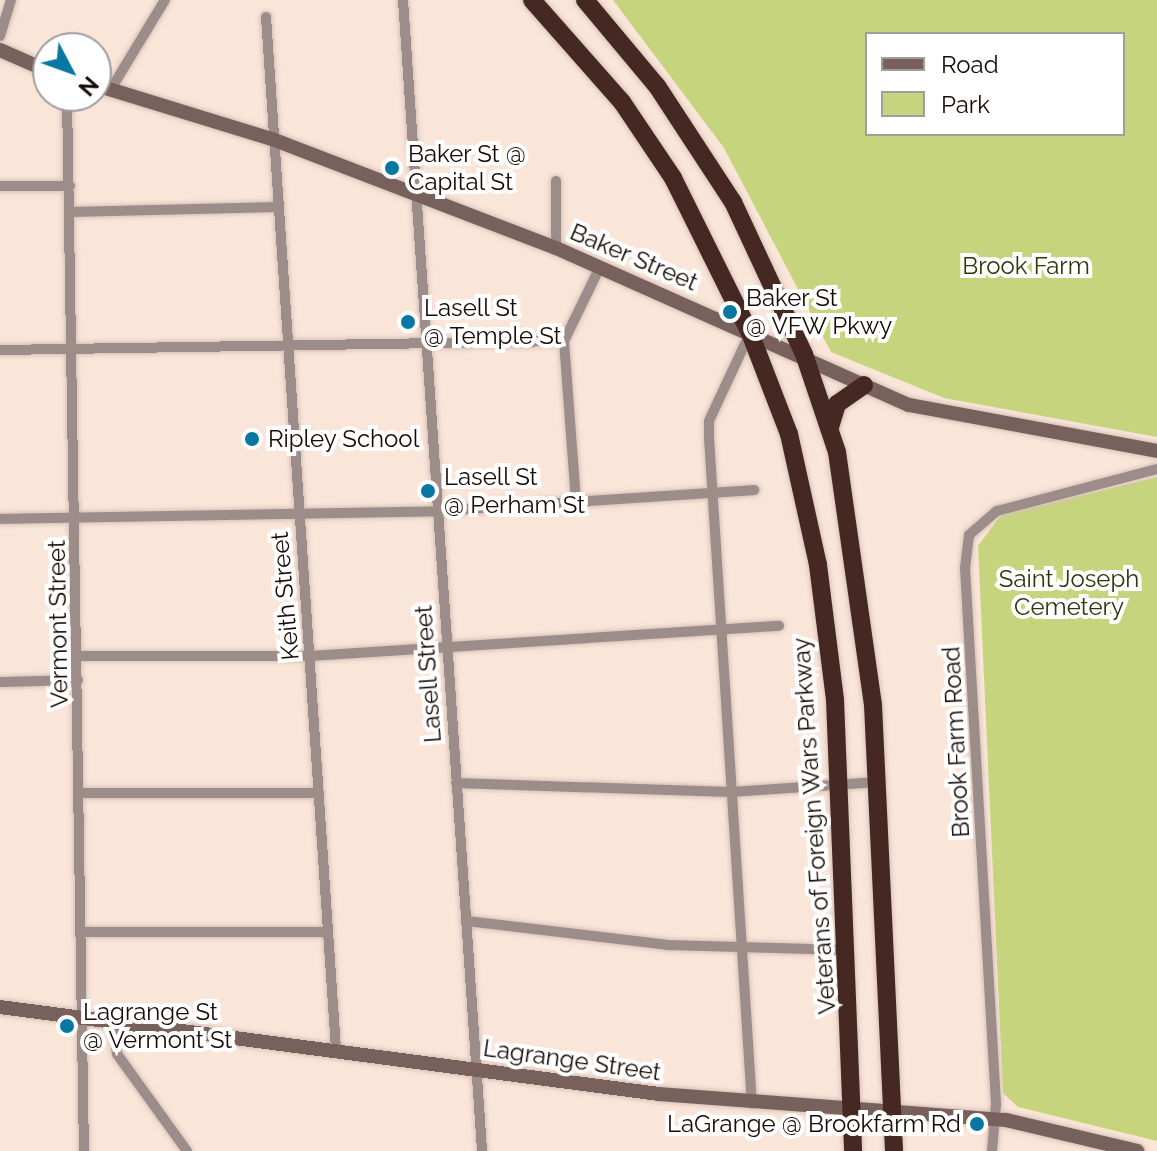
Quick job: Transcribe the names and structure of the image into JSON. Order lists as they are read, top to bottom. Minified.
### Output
{"streets":{"highway":["Veterans of Foreign Wars Parkway"],"street":["Baker Street","Keith Street","Vermont Street","Lasell Street","Brook Farm Road","Lagrange Street"]},"crossings":[["Baker Street","Keith Street"],["Baker Street","Lasell Street"],["Baker Street","Veterans of Foreign Wars Parkway"],["Keith Street","Lagrange Street"],["Vermont Street","Lagrange Street"],["Lasell Street","Lagrange Street"],["Brook Farm Road","Lagrange Street"],["Veterans of Foreign Wars Parkway","Lagrange Street"]],"parks":["Brook Farm","Saint Joseph Cemetery"],"places":["Baker St @ Capital St","Baker St @ VFW Pkwy","Lasell St @ Temple St","Ripley School","Lasell St @ Perham St","Lagrange St @ Vermont St","LaGrange @ Brookfarm Rd"],"legend":["Road","Park"],"north":"bottom right"}
